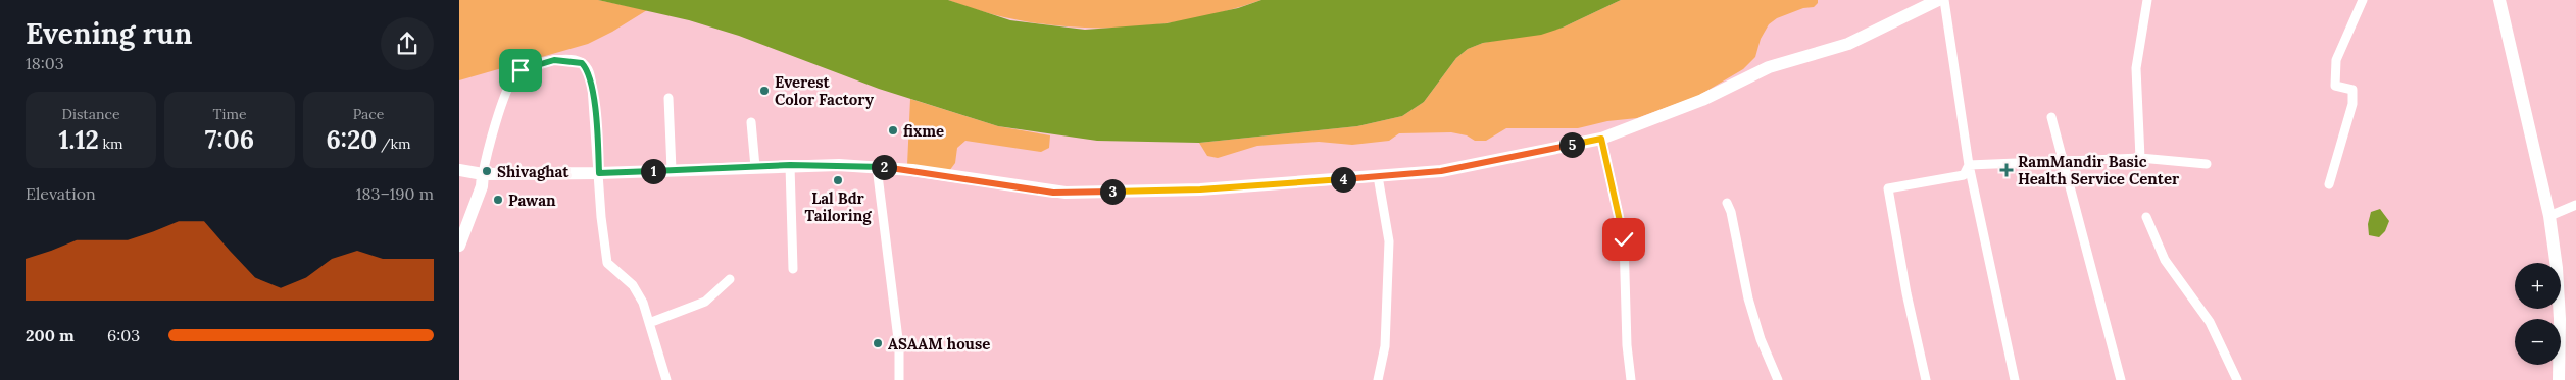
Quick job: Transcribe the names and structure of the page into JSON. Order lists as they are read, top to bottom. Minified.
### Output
{"places":{"other":["Everest Color Factory","fixme","Shivaghat","Lal Bdr Tailoring","Pawan","ASAAM house"],"health":["RamMandir Basic Health Service Center"]},"page":{"heading":["Evening run","18:03"],"stats":[["Distance","1.12 km"],["Time","7:06"],["Pace","6:20 /km"]],"pins":["5","2","1","4","3"],"chart":["Elevation","183–190 m"],"map_buttons":["+","−"],"list":[{"name":"200 m","note":"6:03"}]}}
